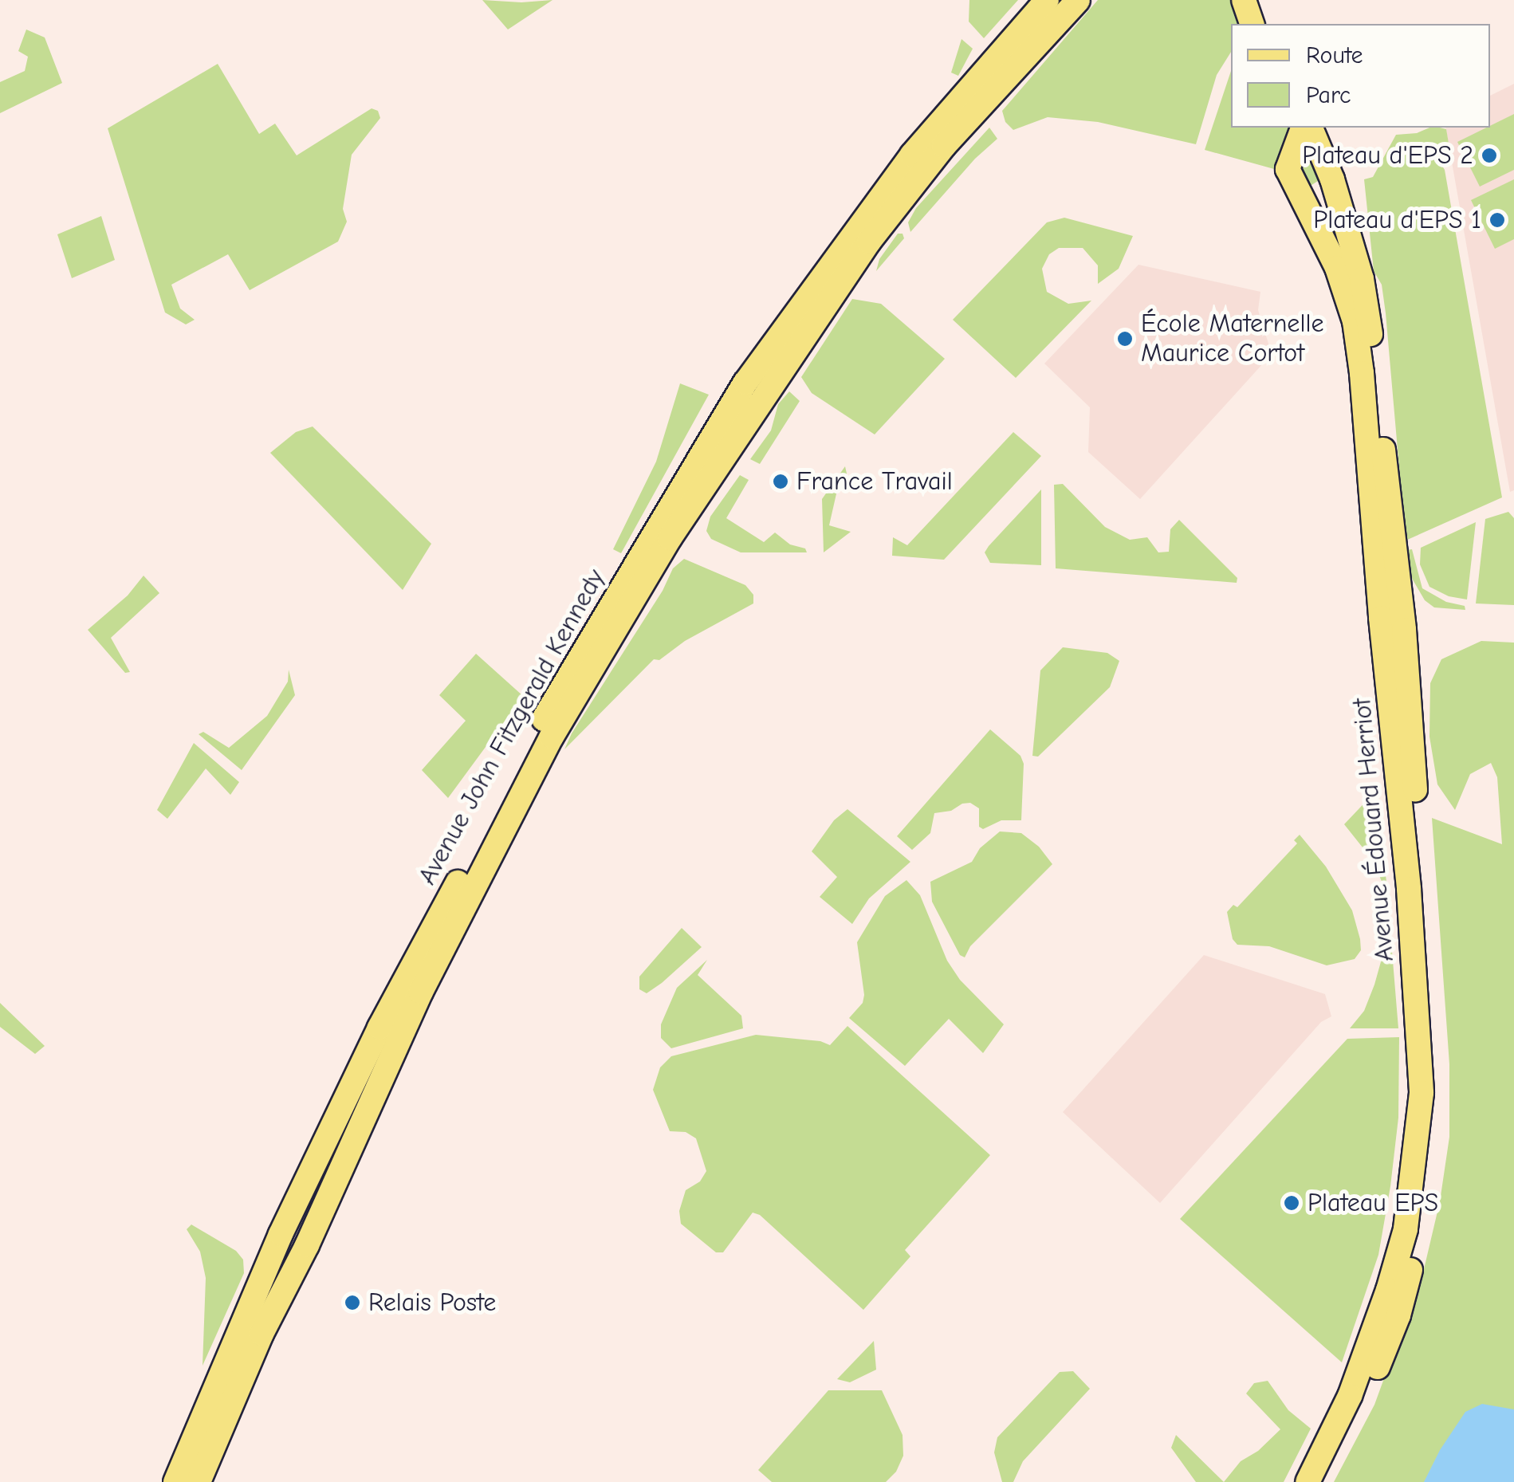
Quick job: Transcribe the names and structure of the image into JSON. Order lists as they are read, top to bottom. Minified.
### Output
{"streets":{"main road":["Avenue John Fitzgerald Kennedy","Avenue Édouard Herriot"]},"places":["Plateau d'EPS 2","Plateau d'EPS 1","École Maternelle Maurice Cortot","France Travail","Plateau EPS","Relais Poste"],"legend":["Route","Parc"]}
